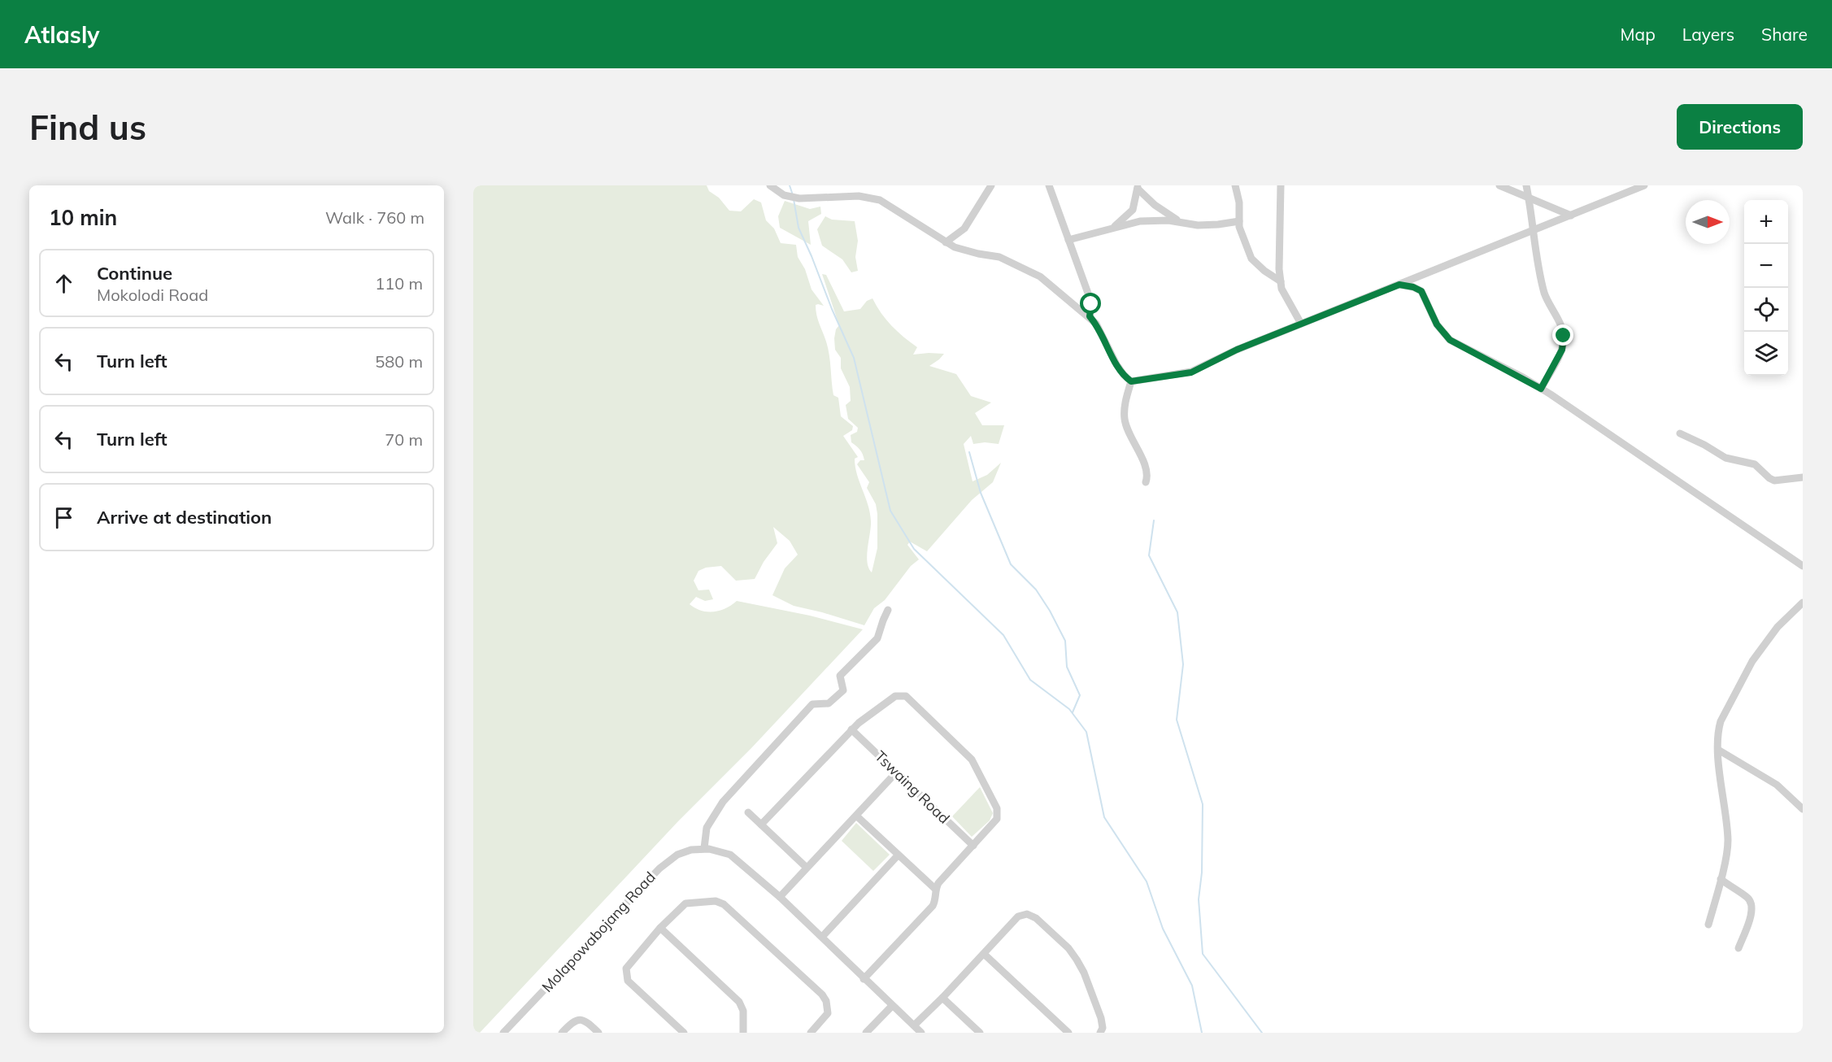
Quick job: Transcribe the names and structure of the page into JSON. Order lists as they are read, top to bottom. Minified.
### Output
{"streets":{"street":["Tswaing Road","Molapowabojang Road"]},"north":"right","page":{"header":"Atlasly","nav":["Map","Layers","Share"],"buttons":"Directions","title":"Find us","heading":["10 min","Walk · 760 m"],"map_buttons":["+","−"],"list":[["Continue","Mokolodi Road","110 m"],["Turn left","580 m"],["Turn left","70 m"],"Arrive at destination"]}}
